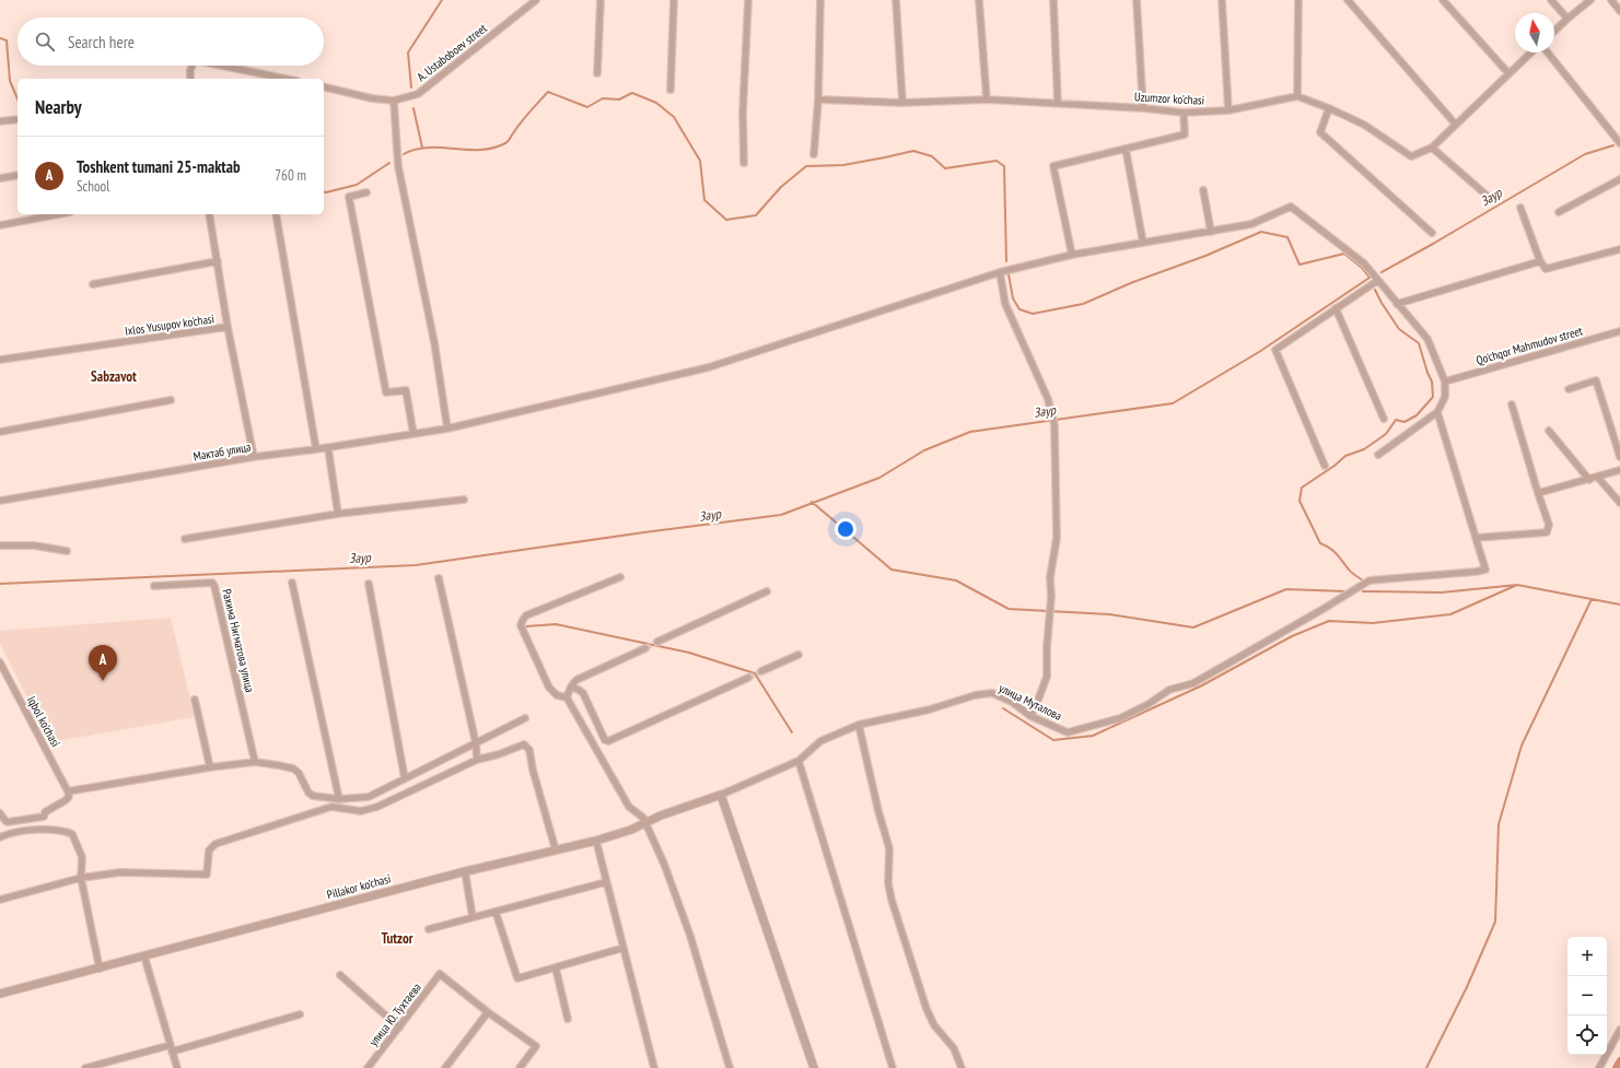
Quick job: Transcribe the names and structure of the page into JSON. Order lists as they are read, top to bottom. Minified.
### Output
{"streets":{"street":["A. Ustaboboev street","Uzumzor ko'chasi","Ixlos Yusupov ko'chasi","Qo'chqor Mahmudov street","Мактаб улица","Рахима Нигматова улица","улица Муталова","Iqbol ko'chasi","Pillakor ko'chasi","улица Ю. Тухтаева"]},"crossings":[["улица Муталова","Pillakor ko'chasi"]],"districts":["Sabzavot","Tutzor"],"water":["Заур"],"north":"top","page":{"search":"Search here","heading":"Nearby","list":[{"mark":"A","name":"Toshkent tumani 25-maktab","note":"School","value":"760 m"}],"pins":"A","map_buttons":["+","−"]}}
